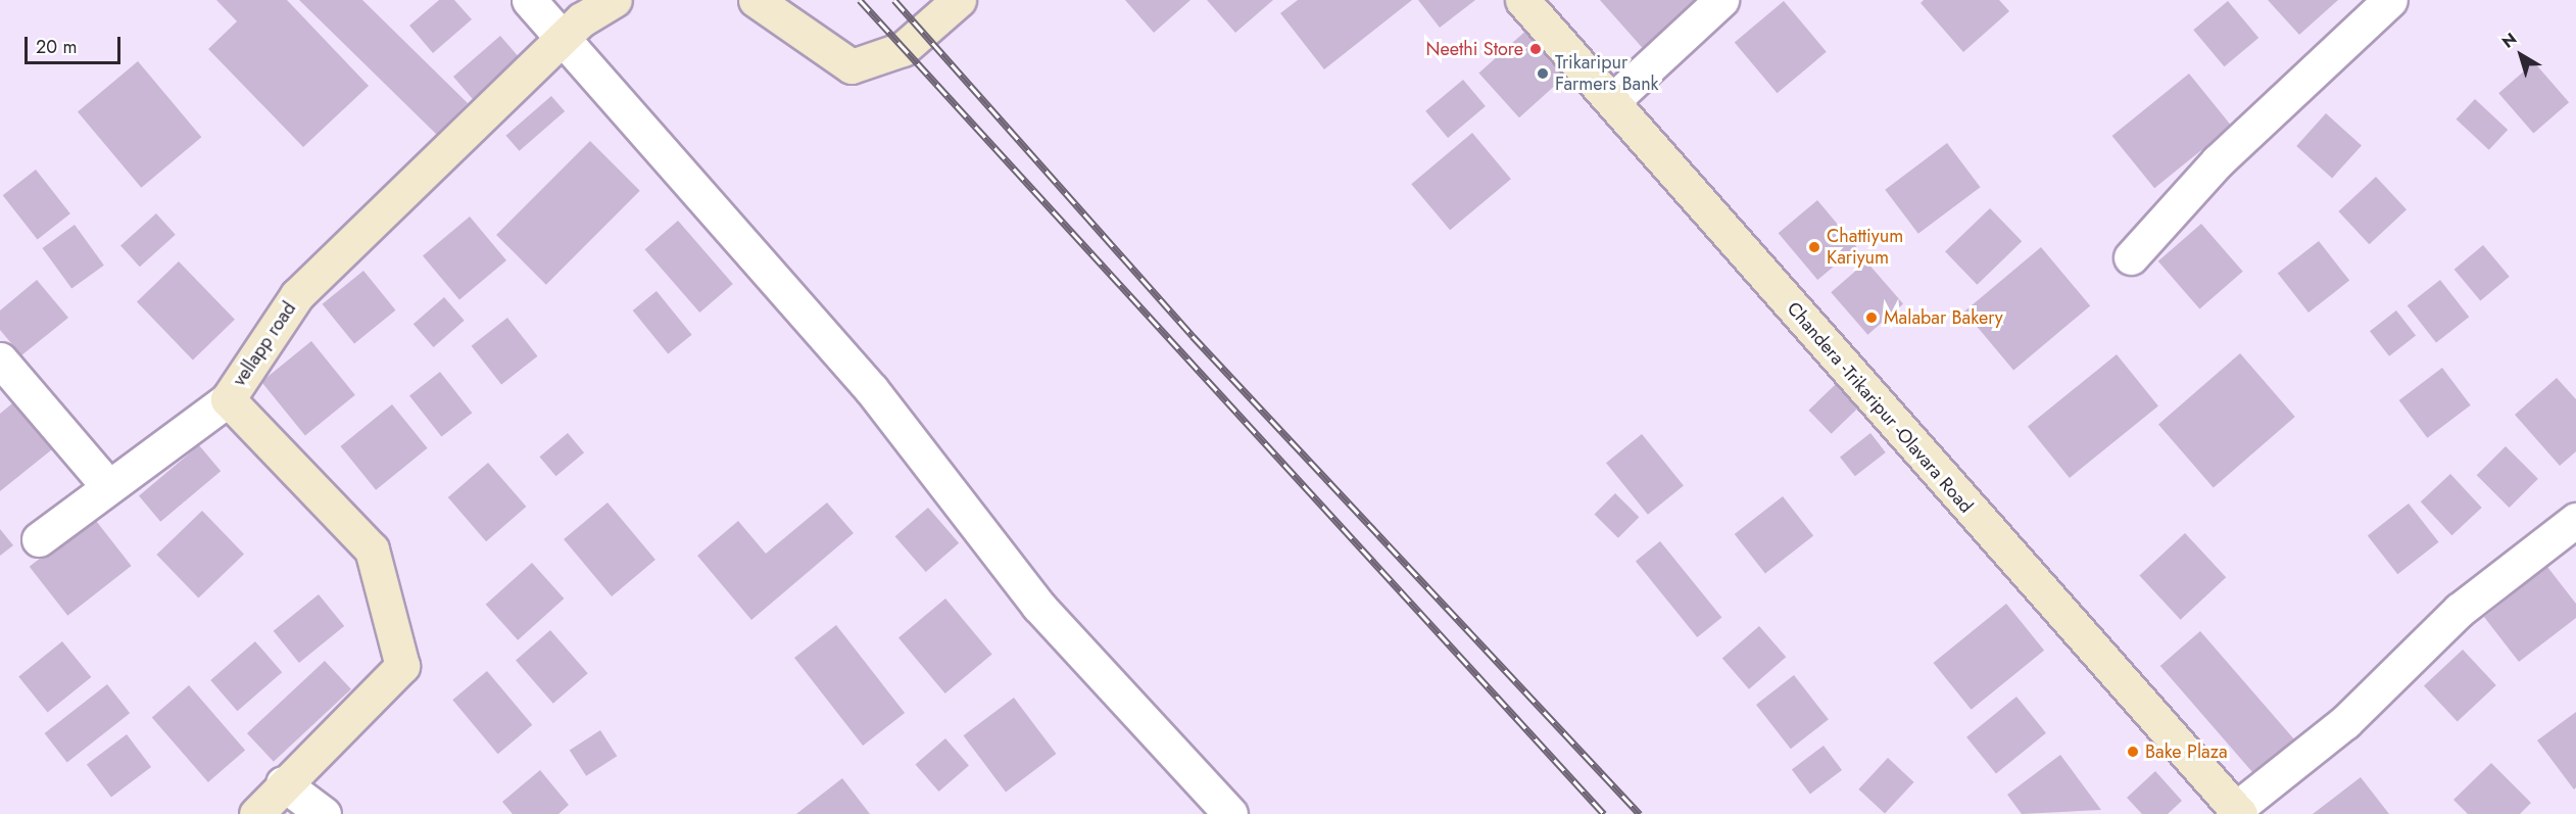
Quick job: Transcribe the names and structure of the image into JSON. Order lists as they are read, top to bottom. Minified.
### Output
{"streets":{"main road":["vellapp road","Chandera -Trikaripur -Olavara Road"]},"places":["Neethi Store","Trikaripur Farmers Bank","Chattiyum Kariyum","Malabar Bakery","Bake Plaza"],"scale_bar":"20 m","north":"top left"}
